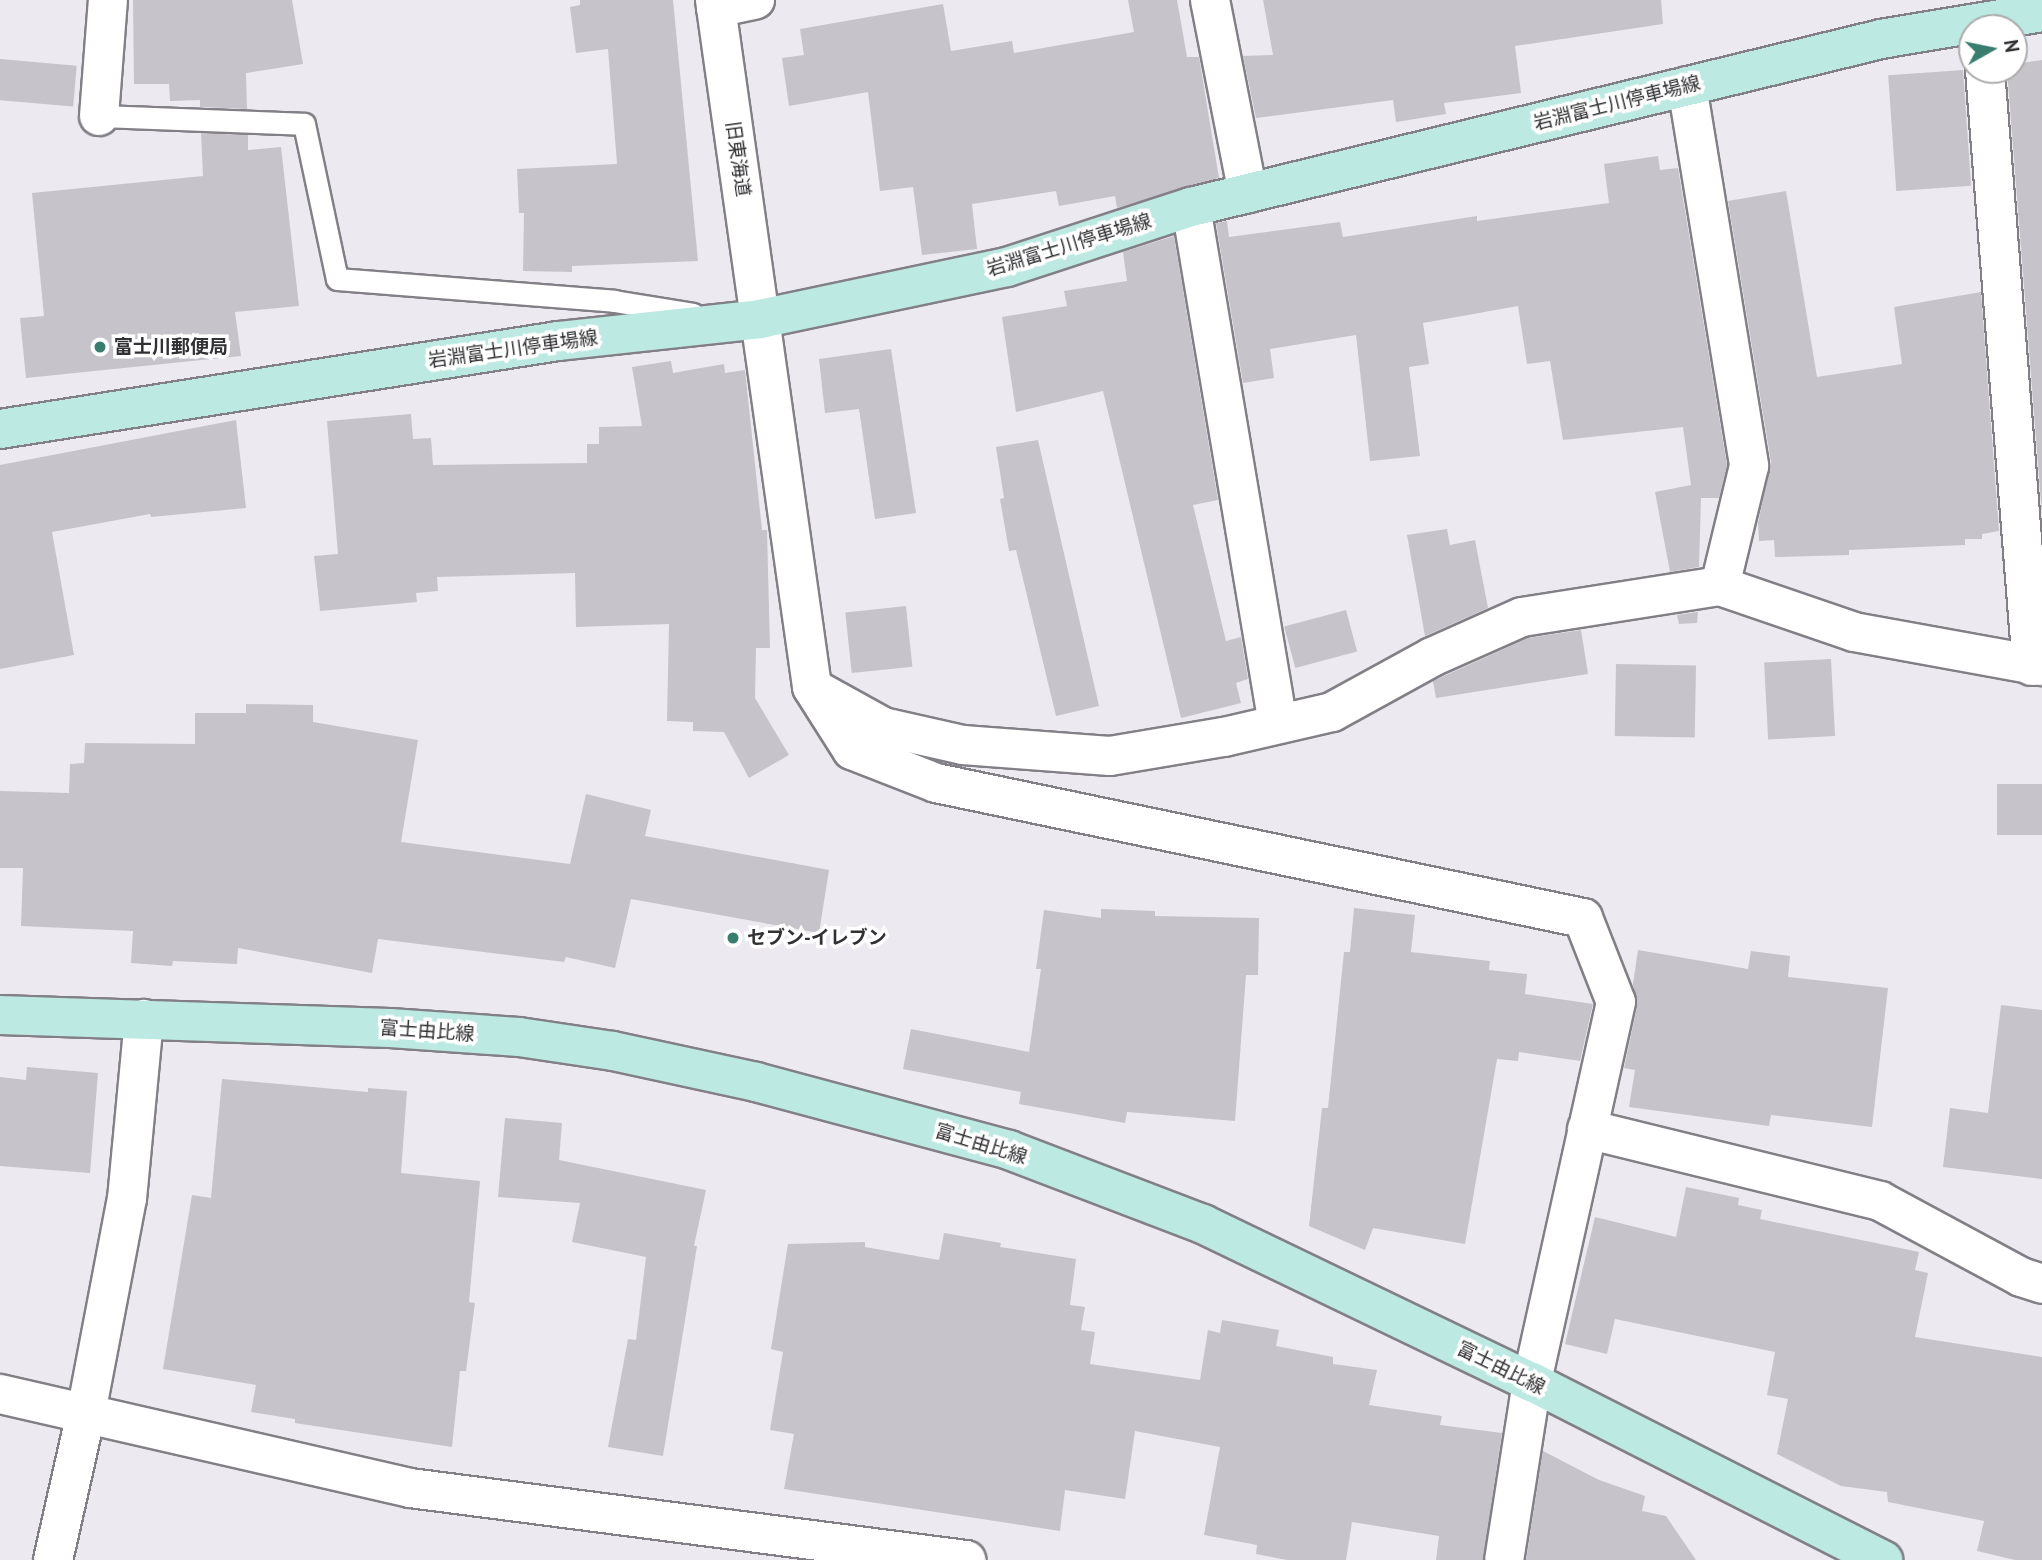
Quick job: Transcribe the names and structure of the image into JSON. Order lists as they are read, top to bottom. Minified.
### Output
{"streets":{"main road":["岩淵富士川停車場線","富士由比線"],"street":["旧東海道"]},"crossings":[["岩淵富士川停車場線","旧東海道"]],"places":["富士川郵便局","セブン-イレブン"],"north":"right"}
